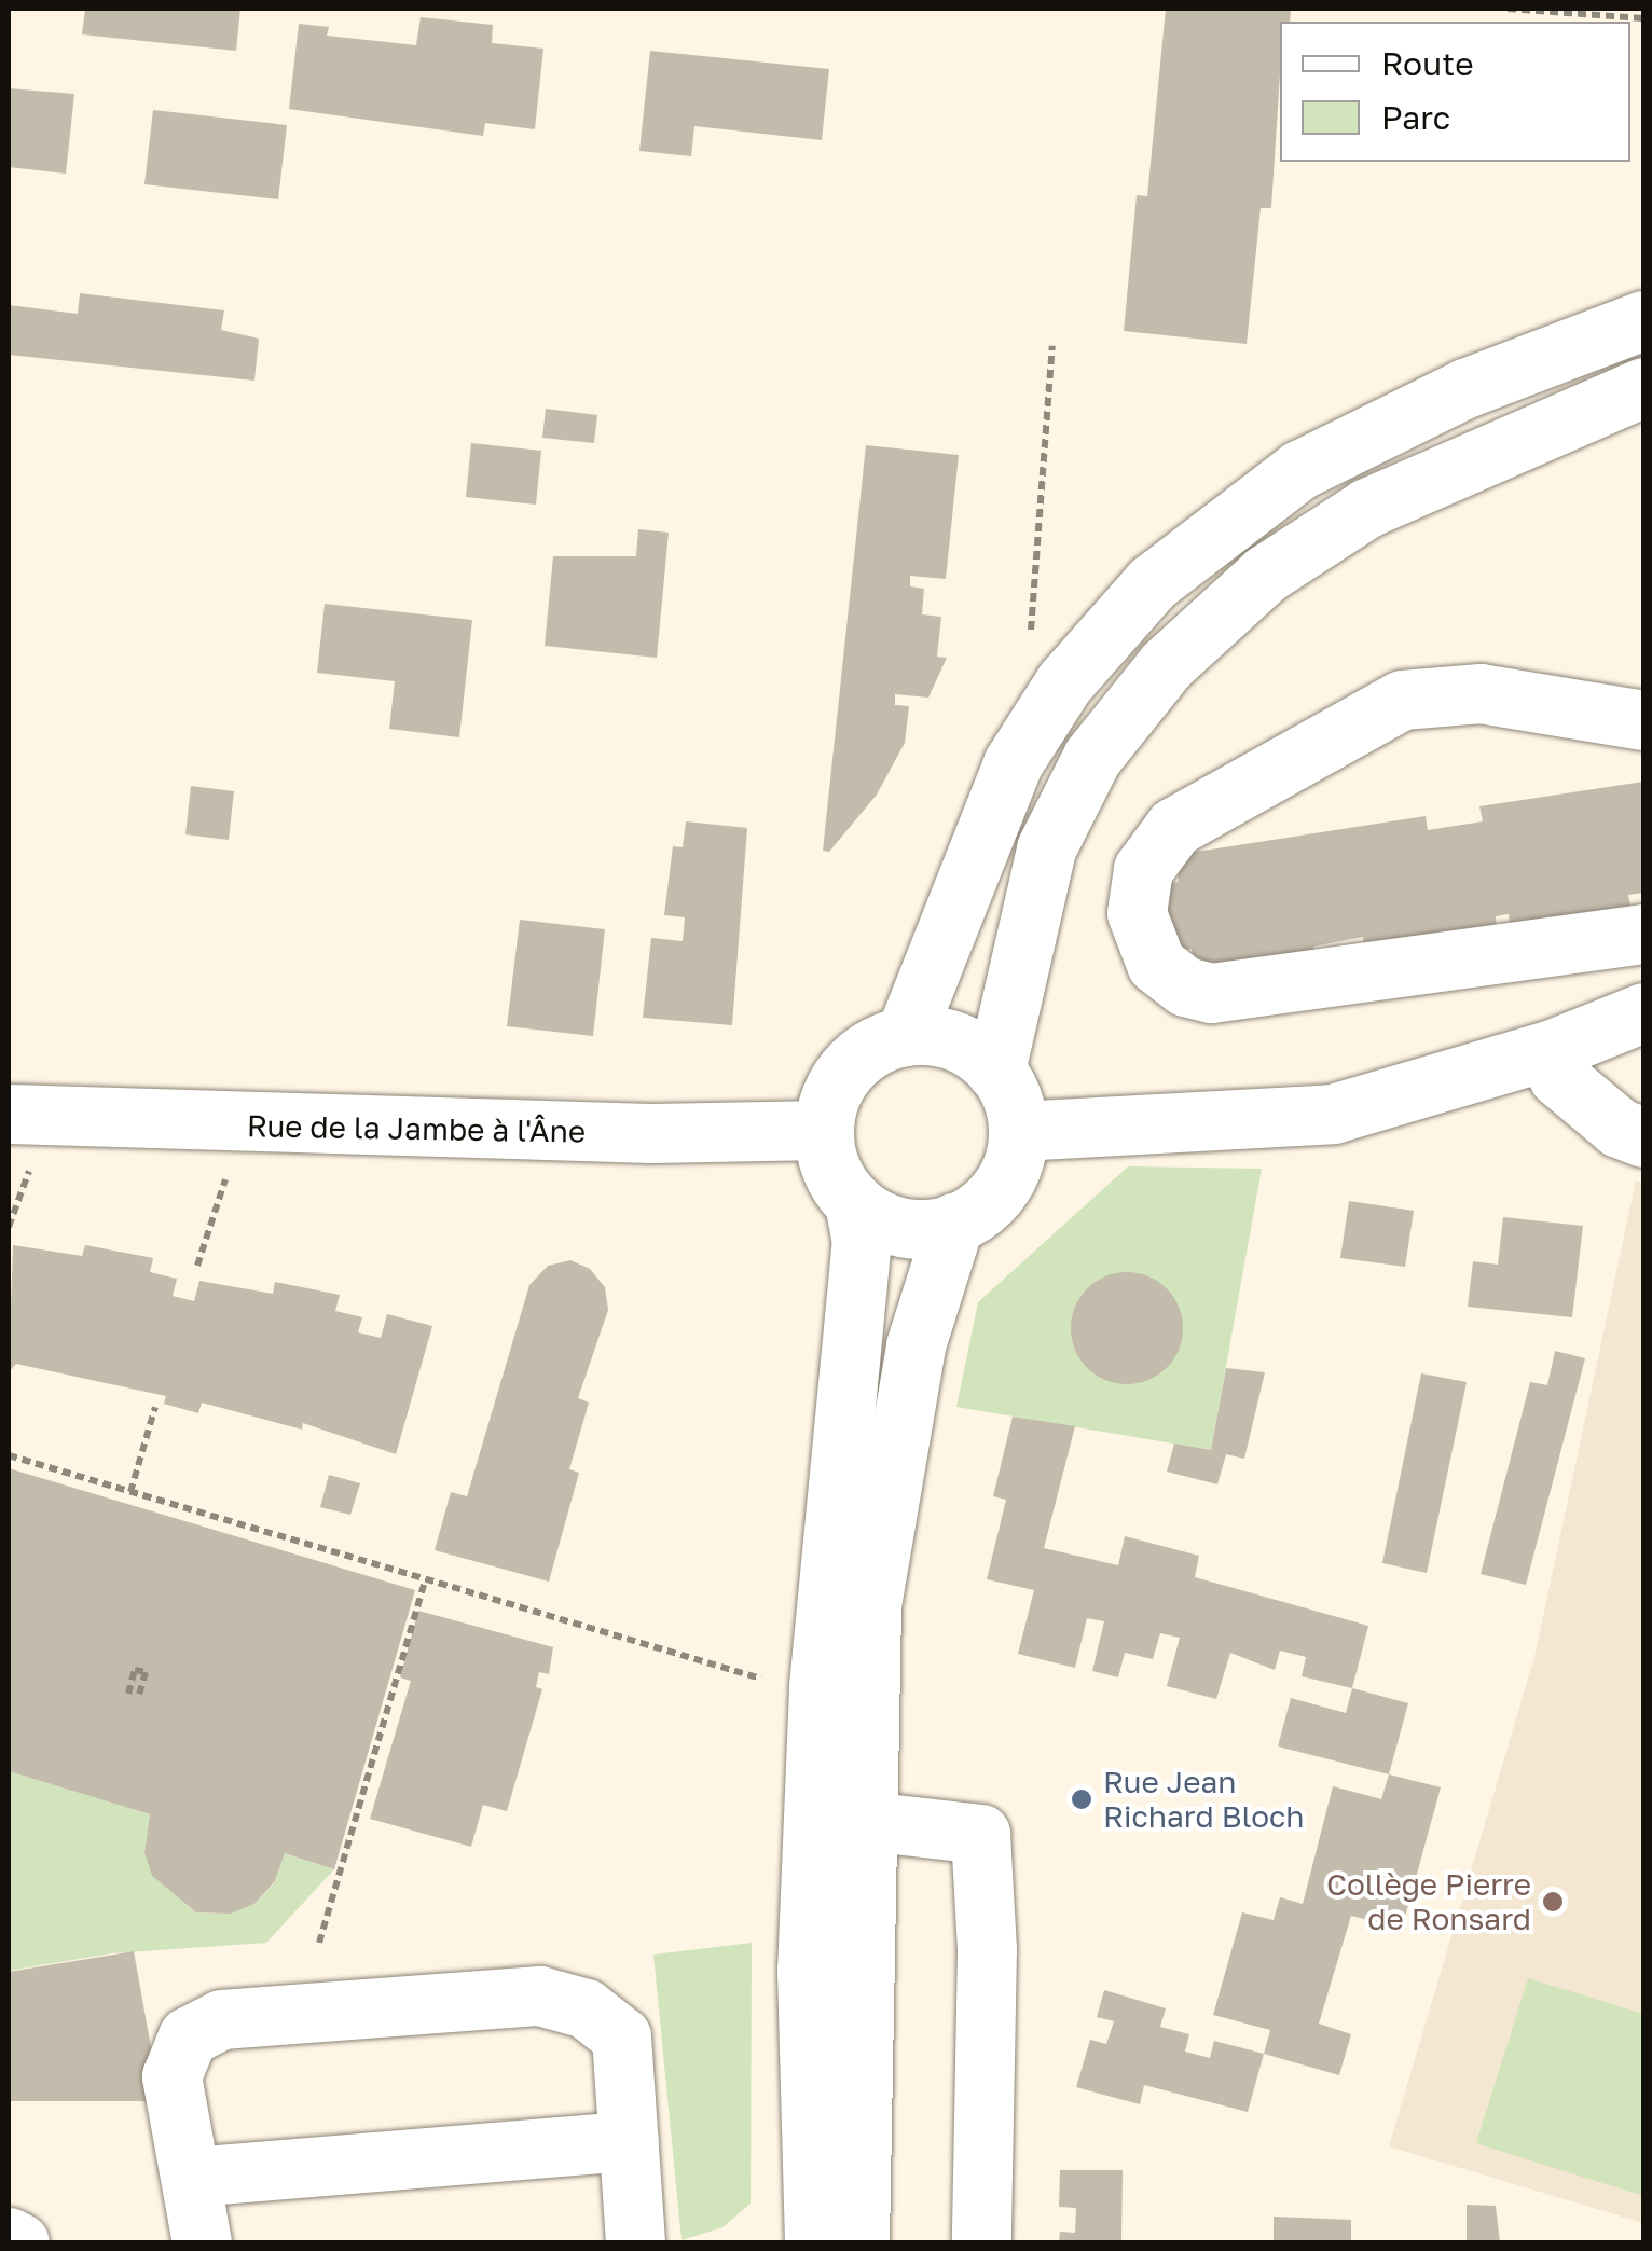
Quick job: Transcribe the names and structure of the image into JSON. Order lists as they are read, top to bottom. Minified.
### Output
{"streets":{"street":["Rue de la Jambe à l'Âne"]},"places":["Rue Jean Richard Bloch","Collège Pierre de Ronsard"],"legend":["Route","Parc"]}
